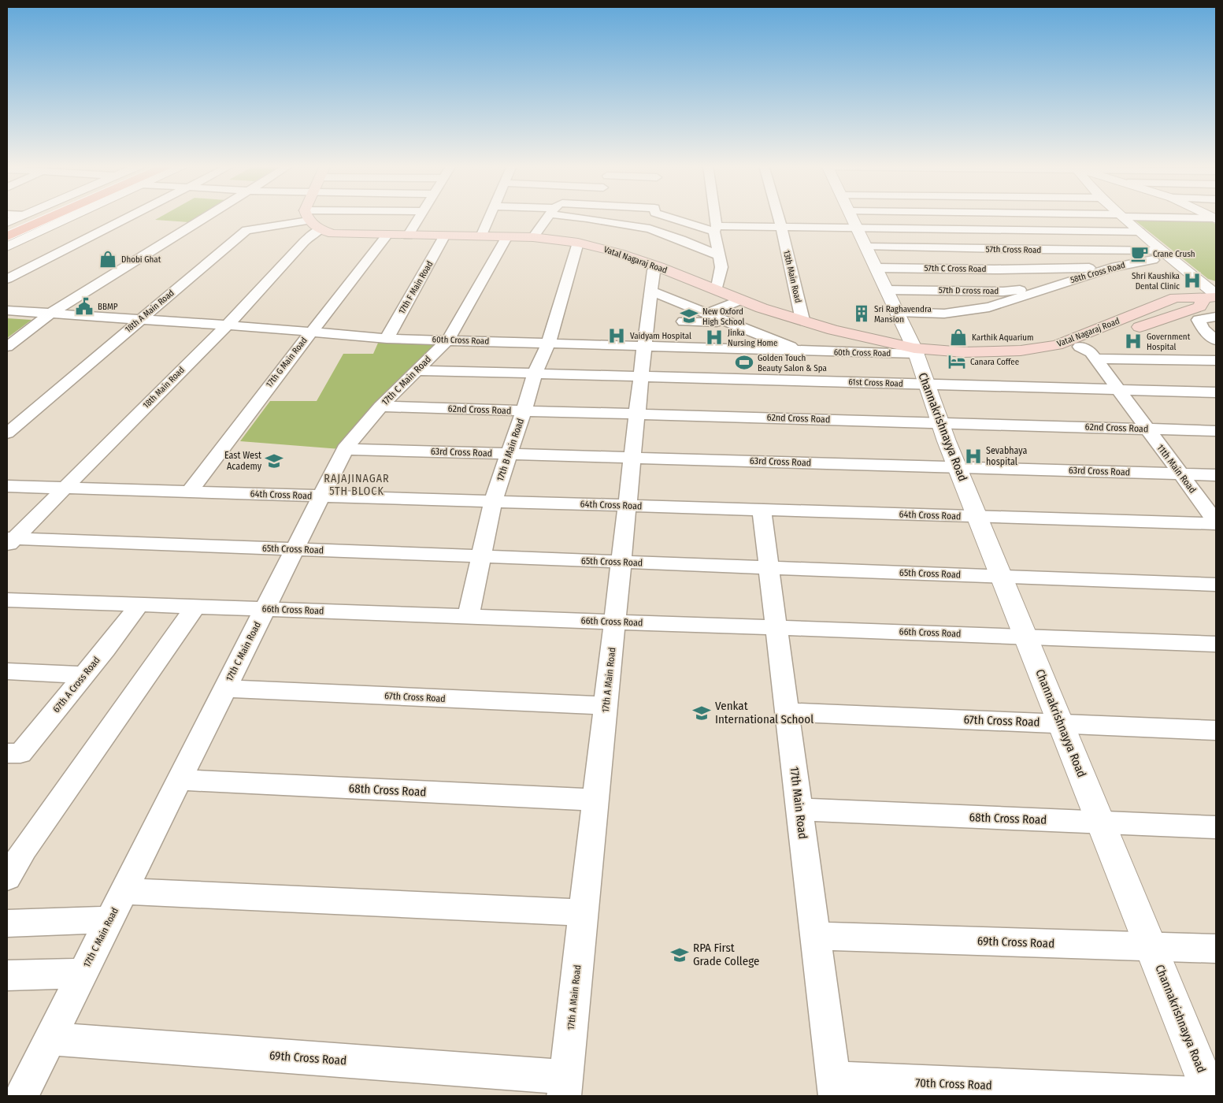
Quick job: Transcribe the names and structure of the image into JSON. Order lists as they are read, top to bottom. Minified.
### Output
{"streets":{"main road":["Vatal Nagaraj Road"],"street":["57th Cross Road","57th C Cross Road","58th Cross Road","13th Main Road","17th F Main Road","57th D cross road","18th A Main Road","60th Cross Road","17th G Main Road","17th C Main Road","61st Cross Road","18th Main Road","62nd Cross Road","Channakrishnayya Road","17th B Main Road","63rd Cross Road","11th Main Road","64th Cross Road","65th Cross Road","66th Cross Road","17th A Main Road","67th A Cross Road","67th Cross Road","68th Cross Road","17th Main Road","69th Cross Road","70th Cross Road"]},"crossings":[["57th Cross Road","58th Cross Road"],["57th Cross Road","Channakrishnayya Road"],["Vatal Nagaraj Road","13th Main Road"],["Vatal Nagaraj Road","17th F Main Road"],["Vatal Nagaraj Road","18th A Main Road"],["Vatal Nagaraj Road","60th Cross Road"],["Vatal Nagaraj Road","17th G Main Road"],["Vatal Nagaraj Road","17th C Main Road"],["Vatal Nagaraj Road","18th Main Road"],["Vatal Nagaraj Road","Channakrishnayya Road"],["Vatal Nagaraj Road","17th B Main Road"],["Vatal Nagaraj Road","17th A Main Road"],["57th C Cross Road","58th Cross Road"],["57th C Cross Road","Channakrishnayya Road"],["58th Cross Road","57th D cross road"],["58th Cross Road","Channakrishnayya Road"],["17th F Main Road","60th Cross Road"],["57th D cross road","Channakrishnayya Road"],["18th A Main Road","60th Cross Road"],["18th A Main Road","18th Main Road"],["60th Cross Road","17th G Main Road"],["60th Cross Road","17th C Main Road"],["60th Cross Road","18th Main Road"],["60th Cross Road","Channakrishnayya Road"],["60th Cross Road","17th B Main Road"],["60th Cross Road","17th A Main Road"],["17th G Main Road","64th Cross Road"],["17th C Main Road","61st Cross Road"],["17th C Main Road","62nd Cross Road"],["17th C Main Road","63rd Cross Road"],["17th C Main Road","64th Cross Road"],["17th C Main Road","65th Cross Road"],["17th C Main Road","66th Cross Road"],["17th C Main Road","67th Cross Road"],["17th C Main Road","68th Cross Road"],["17th C Main Road","69th Cross Road"],["61st Cross Road","Channakrishnayya Road"],["61st Cross Road","17th B Main Road"],["61st Cross Road","11th Main Road"],["61st Cross Road","17th A Main Road"],["18th Main Road","64th Cross Road"],["18th Main Road","65th Cross Road"],["62nd Cross Road","Channakrishnayya Road"],["62nd Cross Road","17th B Main Road"],["62nd Cross Road","11th Main Road"],["62nd Cross Road","17th A Main Road"],["Channakrishnayya Road","63rd Cross Road"],["Channakrishnayya Road","64th Cross Road"],["Channakrishnayya Road","65th Cross Road"],["Channakrishnayya Road","66th Cross Road"],["Channakrishnayya Road","67th Cross Road"],["Channakrishnayya Road","68th Cross Road"],["Channakrishnayya Road","69th Cross Road"],["Channakrishnayya Road","70th Cross Road"],["17th B Main Road","63rd Cross Road"],["17th B Main Road","64th Cross Road"],["17th B Main Road","65th Cross Road"],["17th B Main Road","66th Cross Road"],["63rd Cross Road","11th Main Road"],["63rd Cross Road","17th A Main Road"],["11th Main Road","64th Cross Road"],["64th Cross Road","17th A Main Road"],["64th Cross Road","17th Main Road"],["65th Cross Road","17th A Main Road"],["65th Cross Road","17th Main Road"],["66th Cross Road","17th A Main Road"],["66th Cross Road","67th A Cross Road"],["66th Cross Road","17th Main Road"],["17th A Main Road","67th Cross Road"],["17th A Main Road","68th Cross Road"],["17th A Main Road","69th Cross Road"],["67th Cross Road","17th Main Road"],["68th Cross Road","17th Main Road"],["17th Main Road","69th Cross Road"],["17th Main Road","70th Cross Road"]],"districts":["RAJAJINAGAR 5TH BLOCK"],"places":{"cafe":["Crane Crush"],"shop":["Dhobi Ghat","Karthik Aquarium"],"hospital":["Shri Kaushika Dental Clinic","Vaidyam Hospital","Jinka Nursing Home","Government Hospital","Sevabhaya hospital"],"public building":["BBMP"],"building":["Sri Raghavendra Mansion"],"school or university":["New Oxford High School","East West Academy","Venkat International School","RPA First Grade College"],"hotel":["Canara Coffee"],"sports":["Golden Touch Beauty Salon & Spa"]}}
